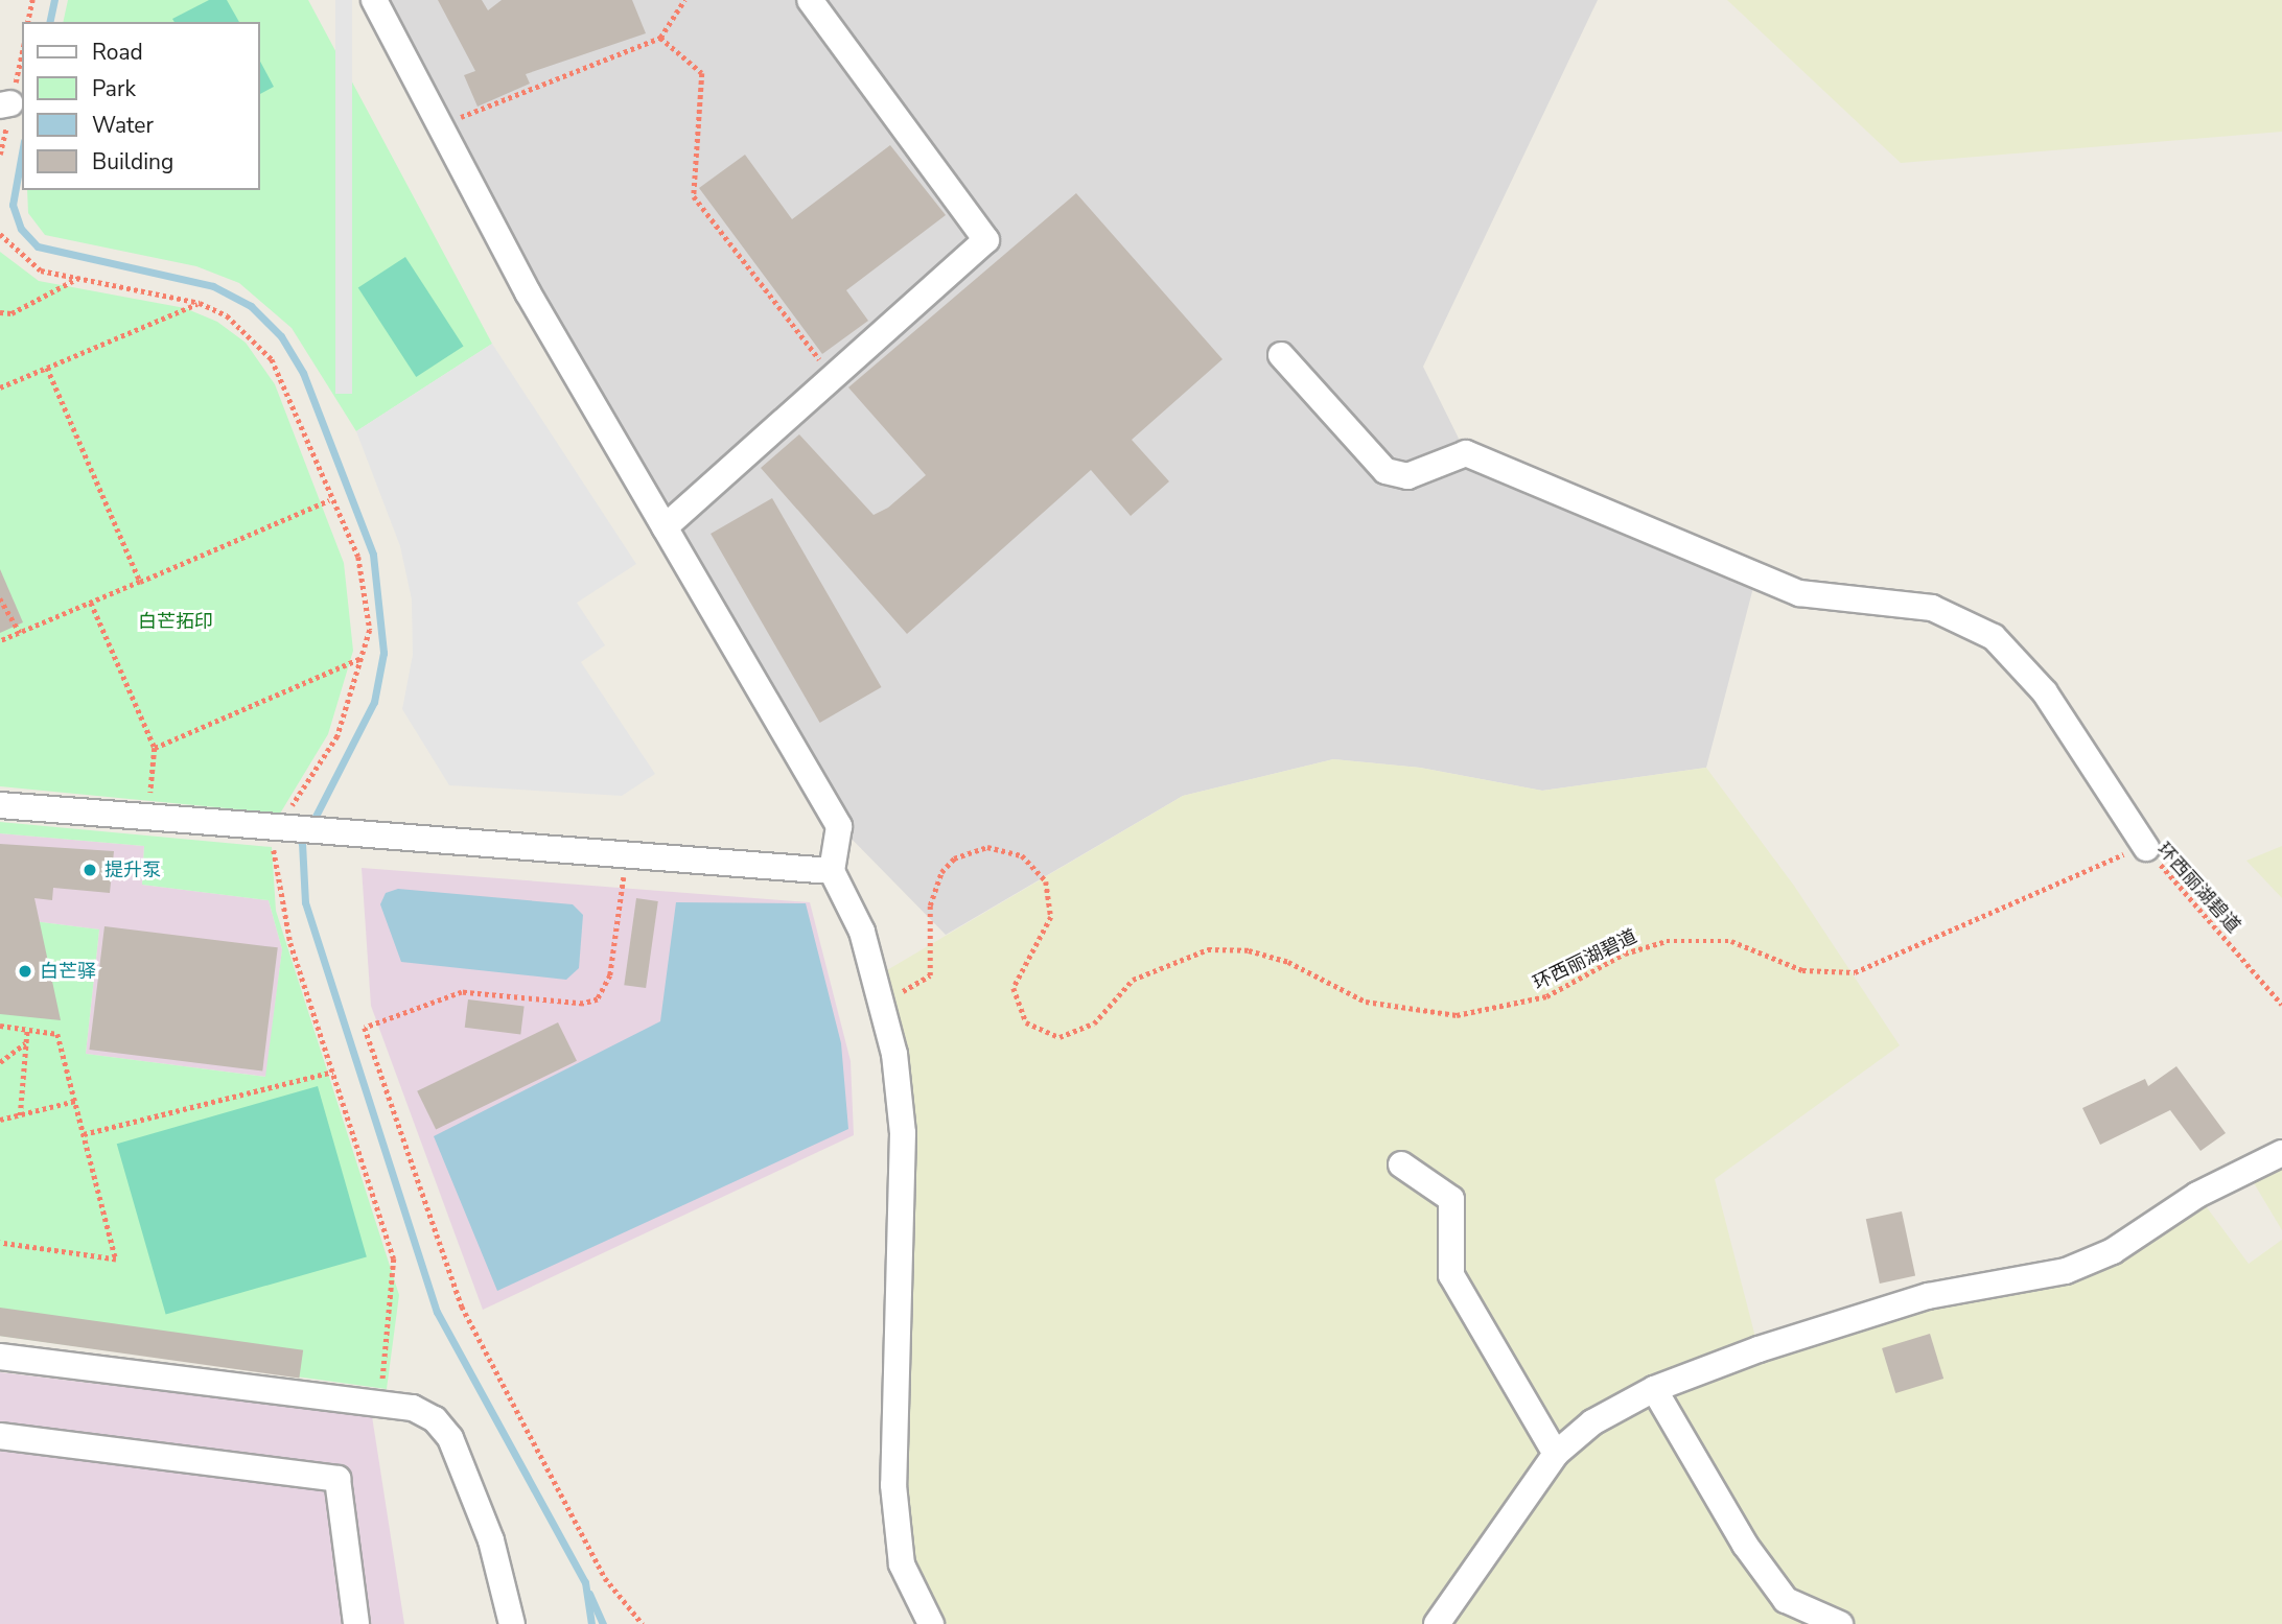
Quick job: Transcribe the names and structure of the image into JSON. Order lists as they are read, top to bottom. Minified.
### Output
{"streets":{"path":["环西丽湖碧道"]},"parks":["白芒拓印"],"places":["提升泵","白芒驿"],"legend":["Road","Park","Water","Building"]}
